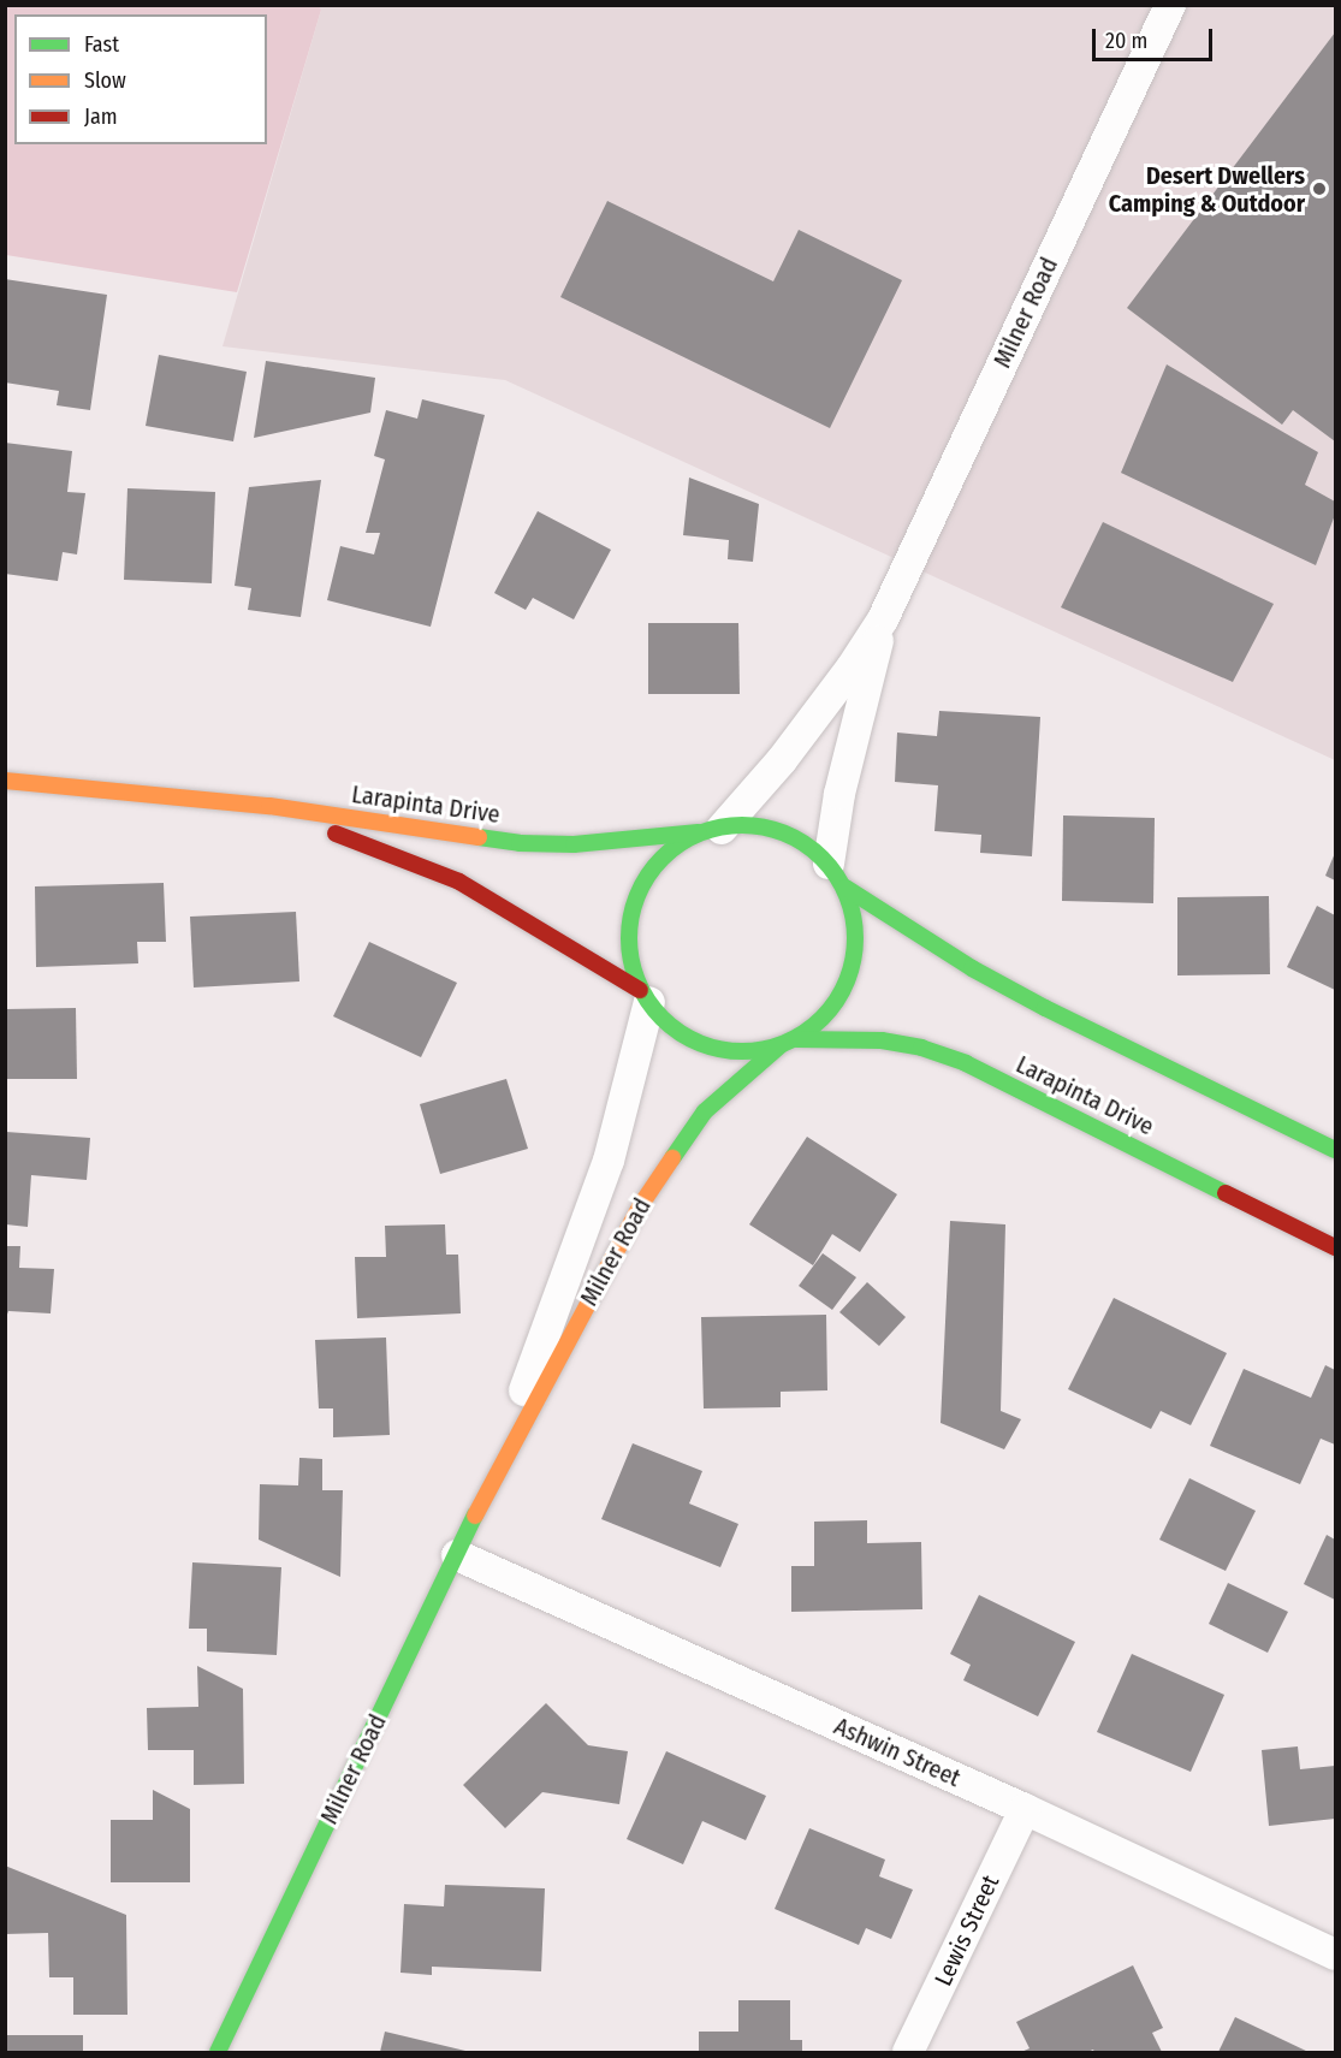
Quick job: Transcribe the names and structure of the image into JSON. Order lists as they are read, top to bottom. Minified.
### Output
{"streets":{"main road":["Milner Road","Larapinta Drive"],"street":["Ashwin Street","Lewis Street"]},"crossings":[["Milner Road","Larapinta Drive"],["Milner Road","Ashwin Street"],["Ashwin Street","Lewis Street"]],"places":["Desert Dwellers Camping & Outdoor"],"legend":["Fast","Slow","Jam"],"scale_bar":"20 m"}
